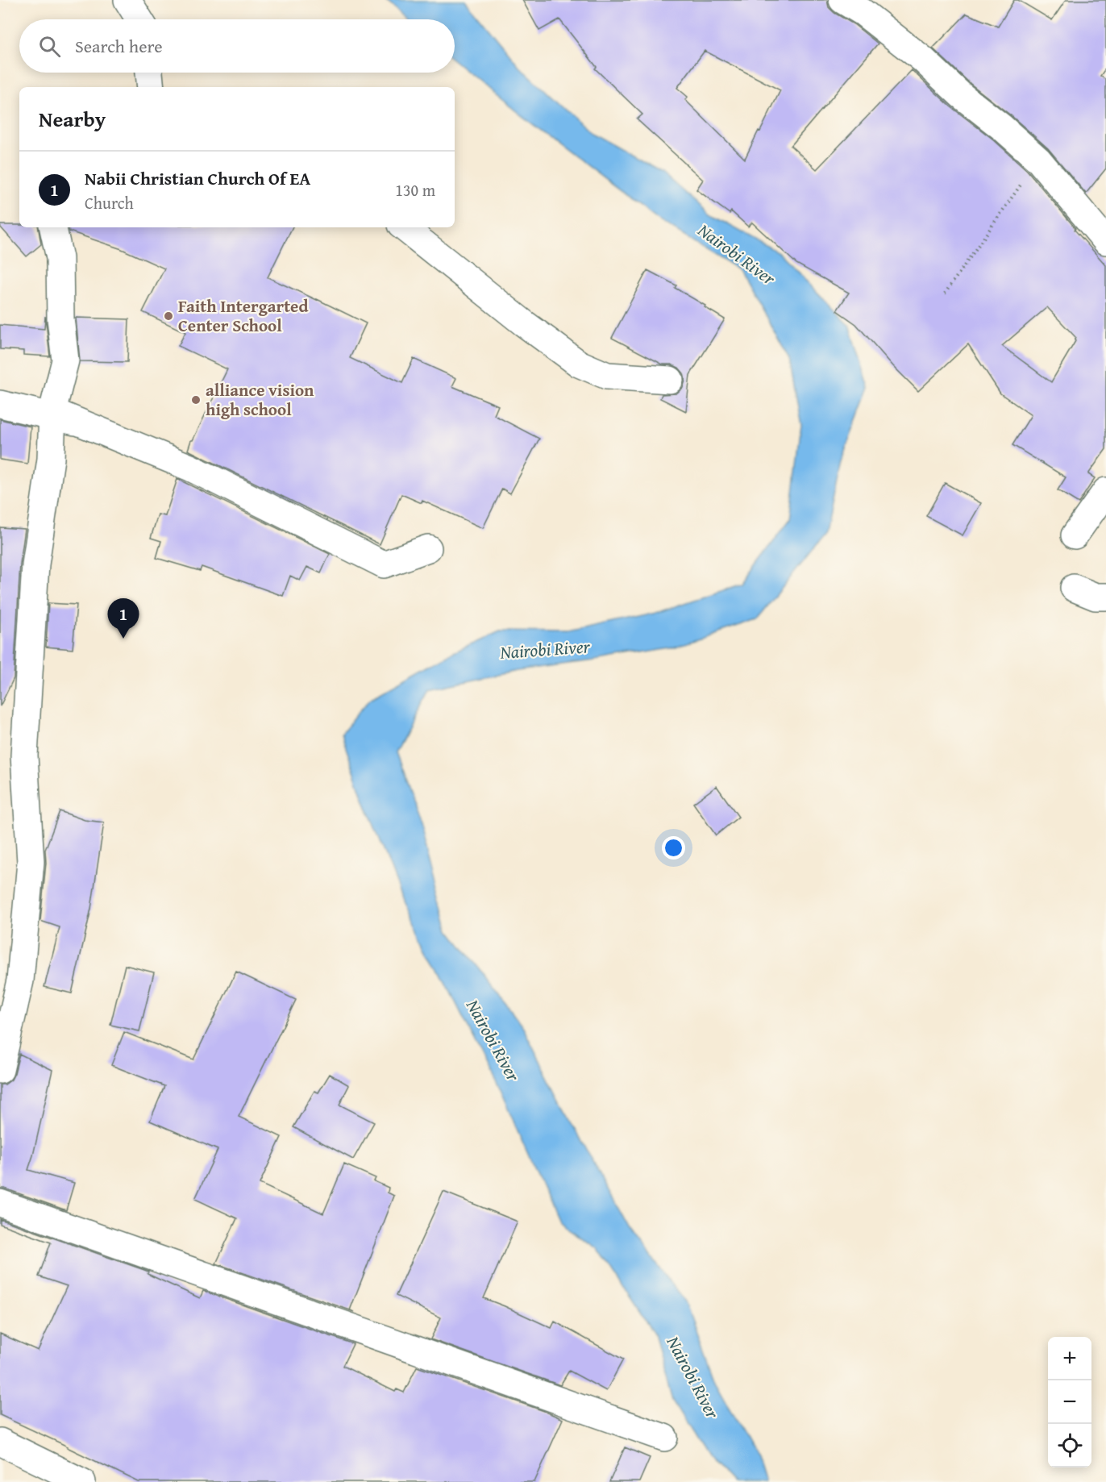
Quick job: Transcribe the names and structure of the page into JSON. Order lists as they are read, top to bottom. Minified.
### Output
{"water":["Nairobi River"],"places":["Faith Intergarted Center School","alliance vision high school"],"page":{"search":"Search here","heading":"Nearby","list":[{"mark":"1","name":"Nabii Christian Church Of EA","note":"Church","value":"130 m"}],"pins":"1","map_buttons":["+","−"]}}
